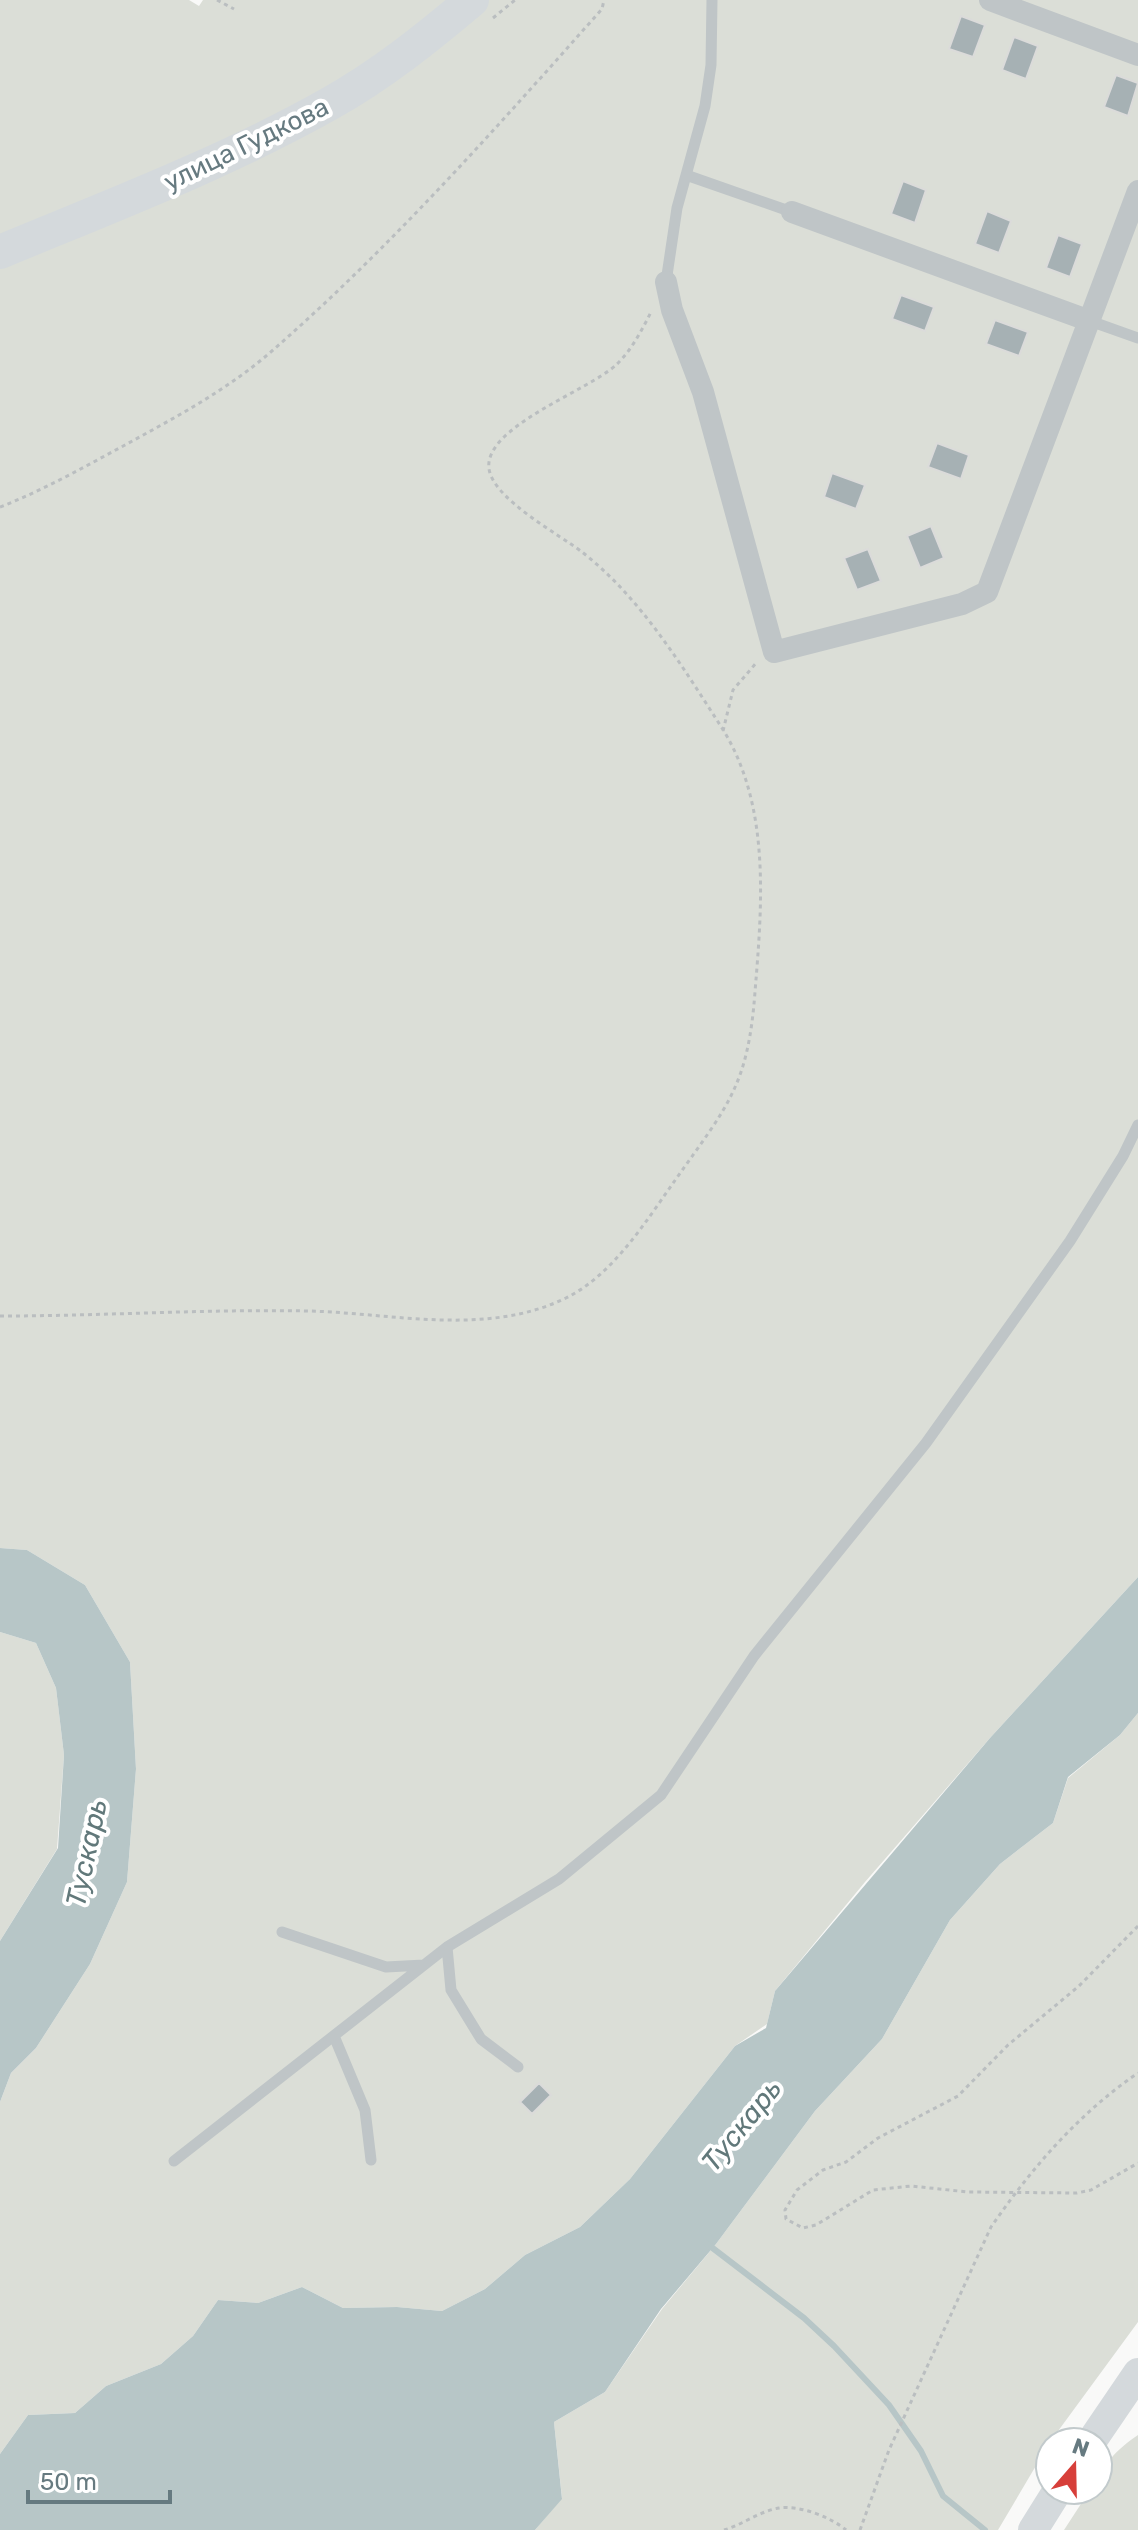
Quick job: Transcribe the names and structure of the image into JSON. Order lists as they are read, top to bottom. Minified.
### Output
{"streets":{"main road":["улица Гудкова"]},"water":["Тускарь"],"scale_bar":"50 m","north":"top"}
